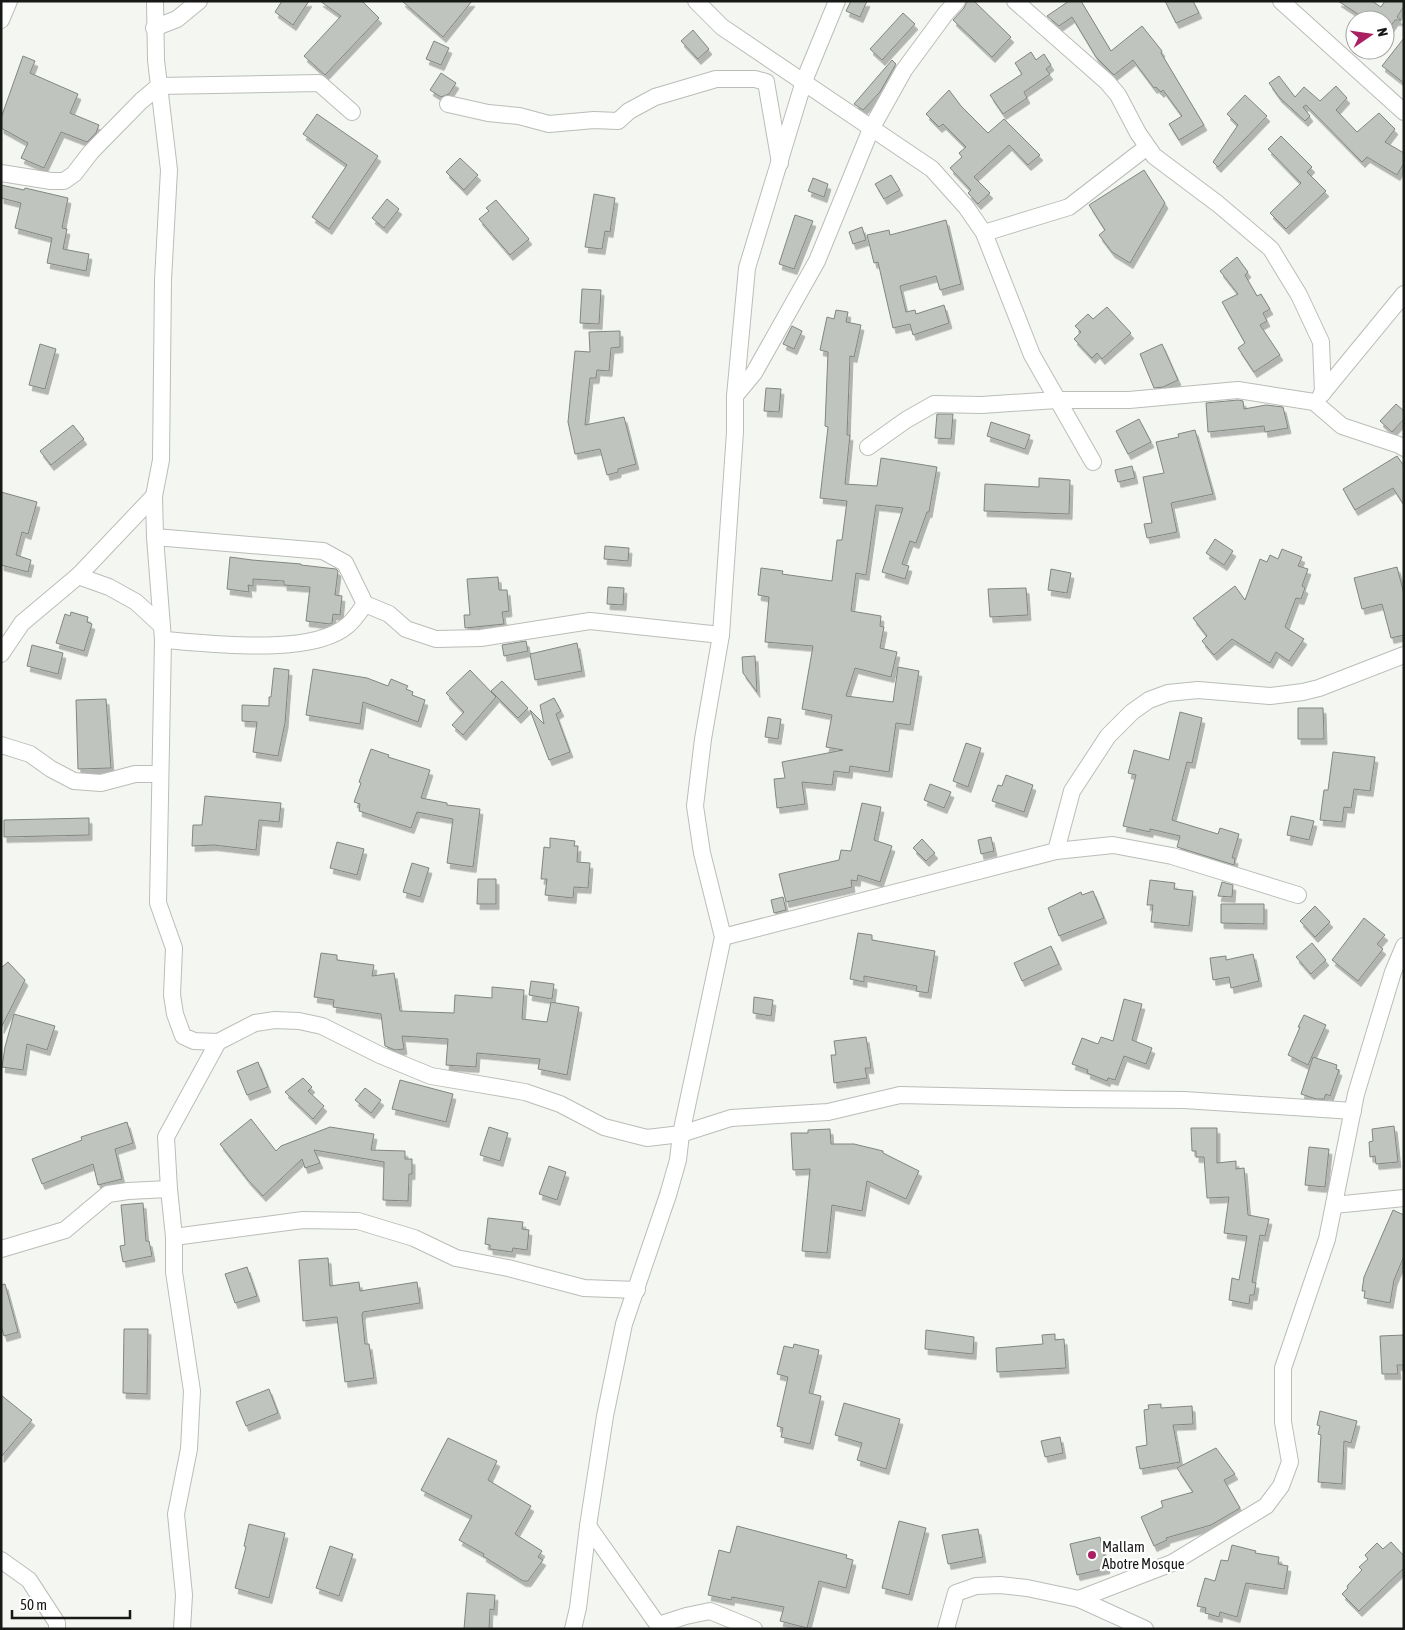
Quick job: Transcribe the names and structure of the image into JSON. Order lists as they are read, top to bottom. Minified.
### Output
{"places":["Mallam Abotre Mosque"],"scale_bar":"50 m","north":"right"}
